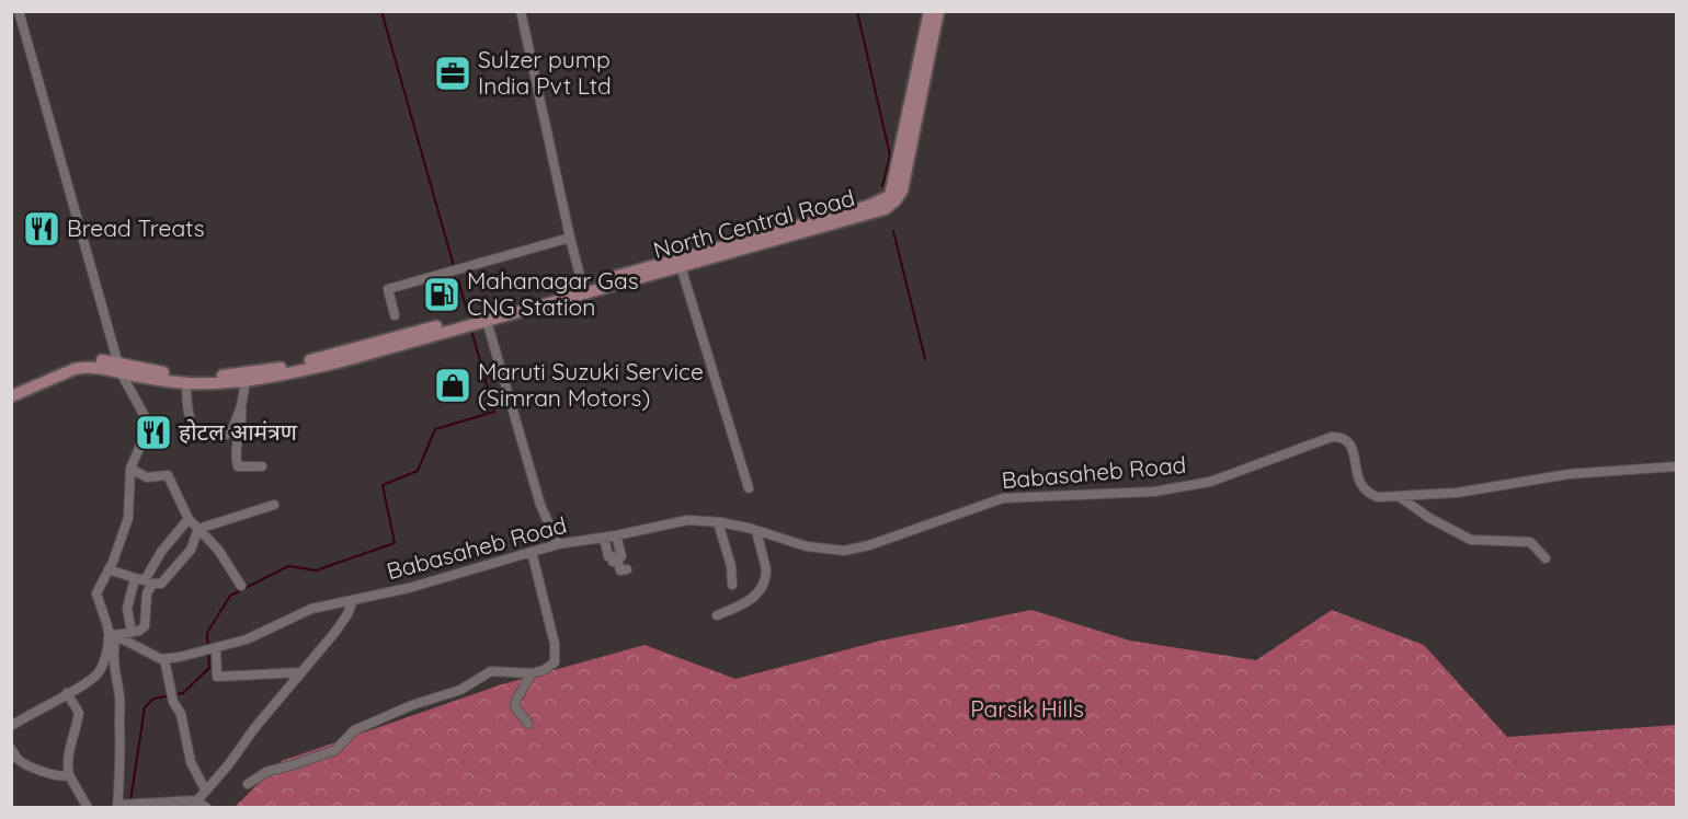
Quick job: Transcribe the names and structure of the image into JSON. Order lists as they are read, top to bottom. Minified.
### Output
{"streets":{"main road":["North Central Road"],"street":["Babasaheb Road"]},"parks":["Parsik Hills"],"places":{"office":["Sulzer pump India Pvt Ltd"],"restaurant":["Bread Treats","होटल आमंत्रण"],"fuel station":["Mahanagar Gas CNG Station"],"shop":["Maruti Suzuki Service (Simran Motors)"]}}
